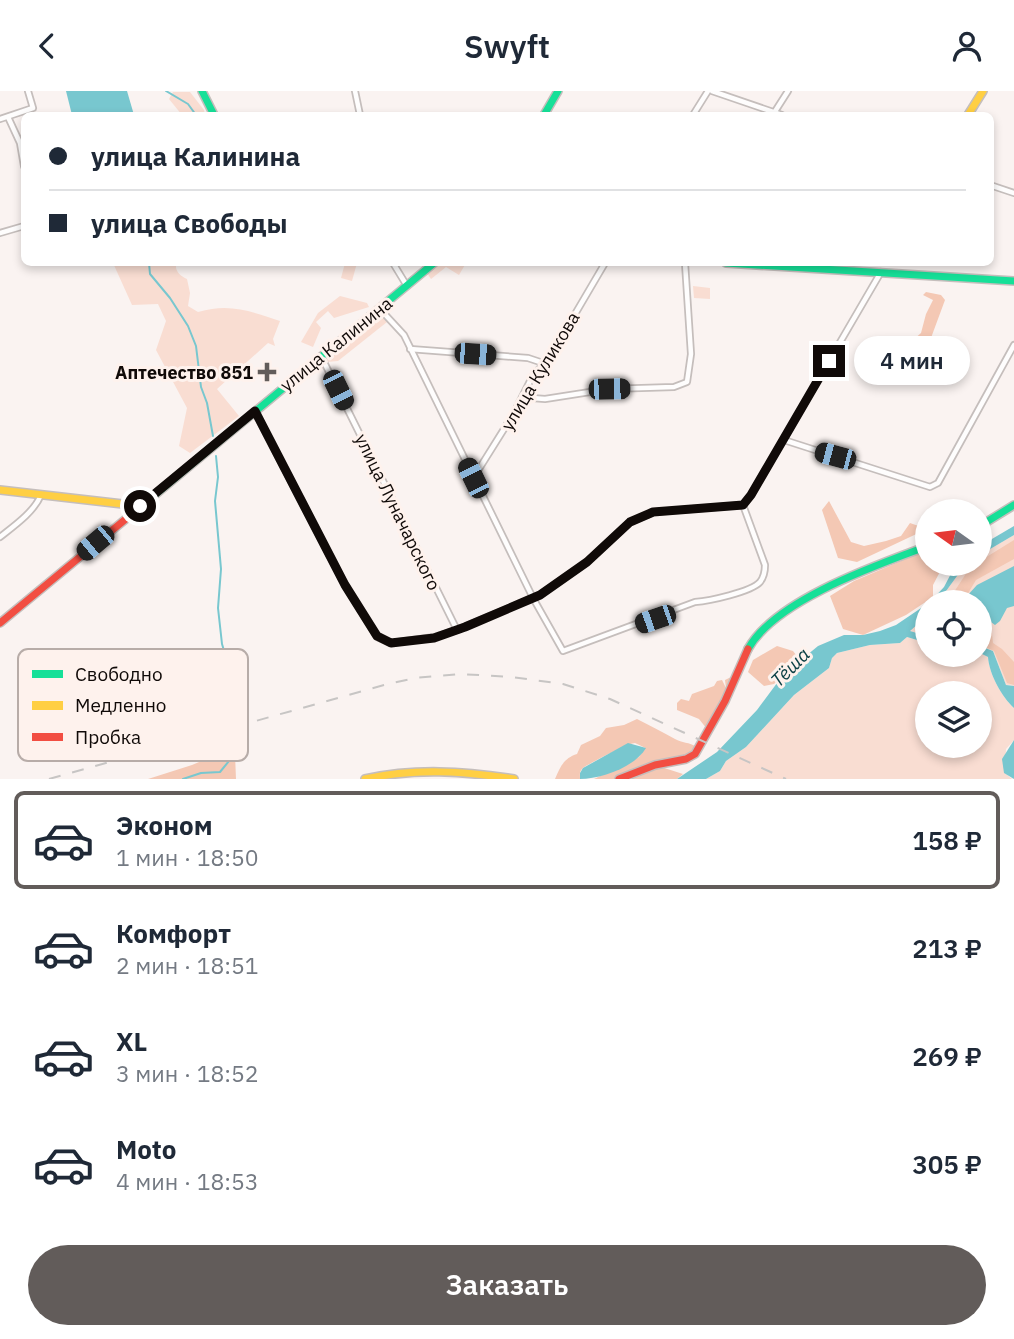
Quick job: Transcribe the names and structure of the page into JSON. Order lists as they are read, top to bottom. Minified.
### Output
{"streets":{"street":["улица Калинина","улица Куликова","улица Луначарского"]},"crossings":[["улица Калинина","улица Луначарского"]],"water":["Тёша"],"places":{"health":["Аптечество 851"]},"legend":["Свободно","Медленно","Пробка"],"north":"left","page":{"header":"Swyft","banner":["улица Калинина","улица Свободы"],"bubble":"4 мин","list":[{"name":"Эконом","note":"1 мин · 18:50","value":"158 ₽"},{"name":"Комфорт","note":"2 мин · 18:51","value":"213 ₽"},{"name":"XL","note":"3 мин · 18:52","value":"269 ₽"},{"name":"Moto","note":"4 мин · 18:53","value":"305 ₽"}],"buttons":"Заказать"}}
